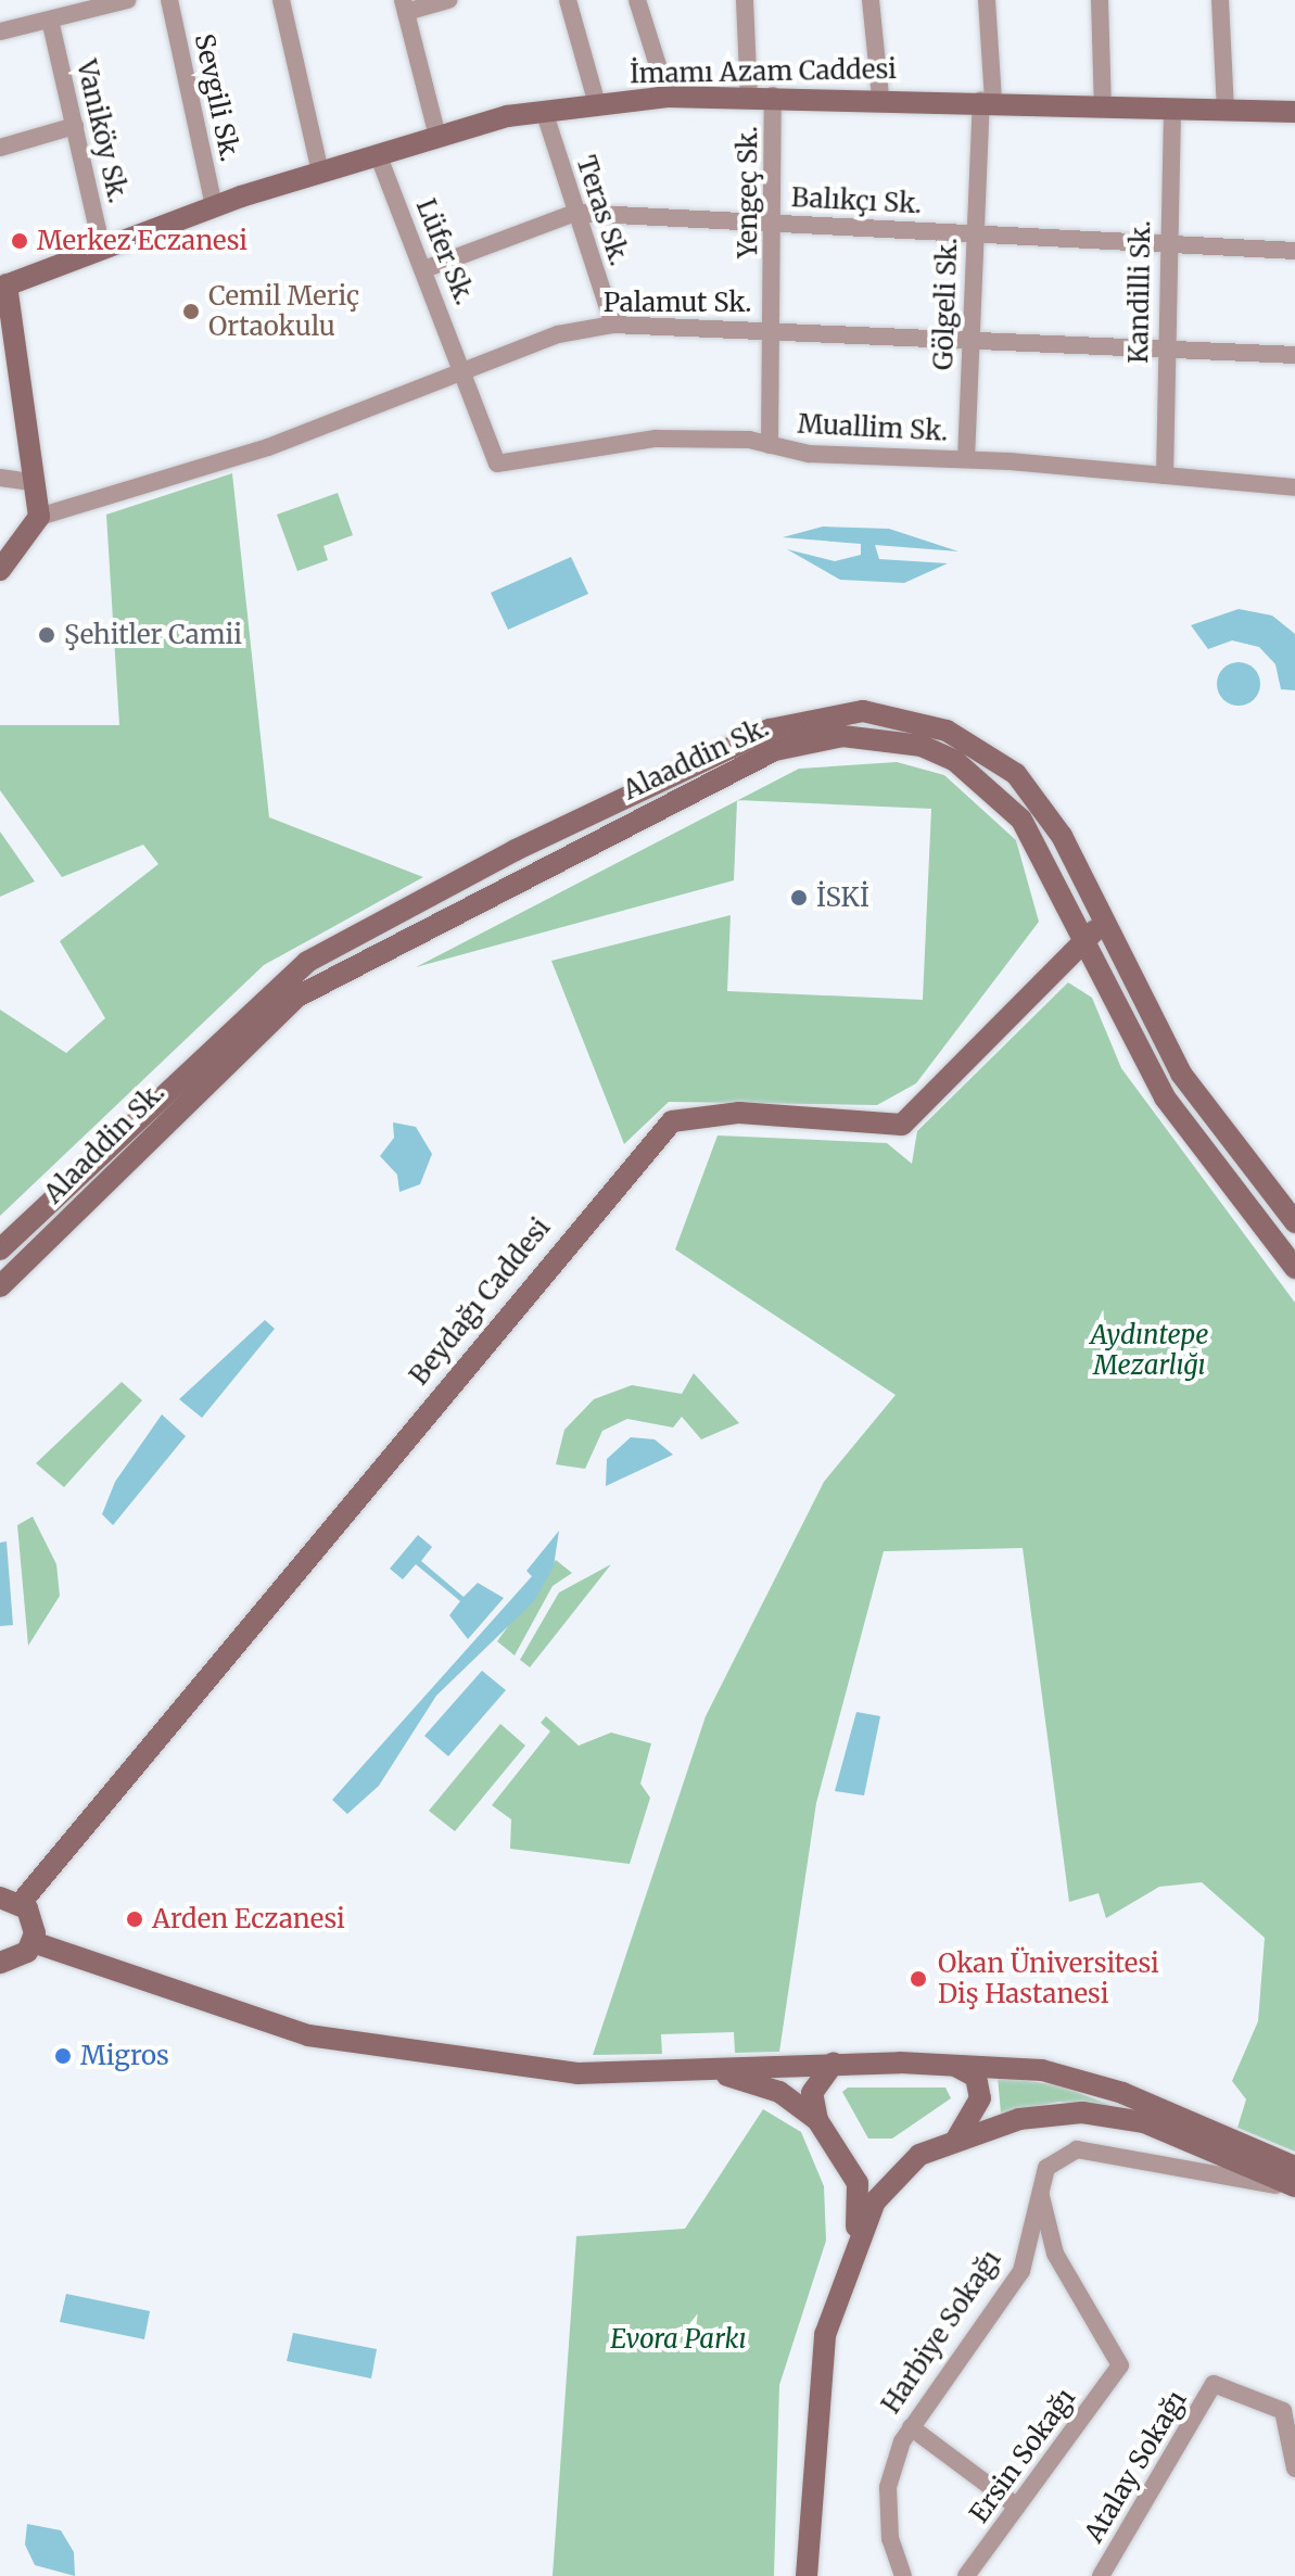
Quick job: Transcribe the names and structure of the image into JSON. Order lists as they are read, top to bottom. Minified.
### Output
{"streets":{"street":["İmamı Azam Caddesi","Sevgili Sk.","Vaniköy Sk.","Yengeç Sk.","Balıkçı Sk.","Teras Sk.","Lüfer Sk.","Kandilli Sk.","Palamut Sk.","Gölgeli Sk.","Muallim Sk.","Alaaddin Sk.","Beydağı Caddesi","Harbiye Sokağı","Ersin Sokağı","Atalay Sokağı"]},"crossings":[["İmamı Azam Caddesi","Sevgili Sk."],["İmamı Azam Caddesi","Vaniköy Sk."],["İmamı Azam Caddesi","Yengeç Sk."],["İmamı Azam Caddesi","Teras Sk."],["İmamı Azam Caddesi","Lüfer Sk."],["İmamı Azam Caddesi","Kandilli Sk."],["İmamı Azam Caddesi","Gölgeli Sk."],["Yengeç Sk.","Balıkçı Sk."],["Yengeç Sk.","Palamut Sk."],["Yengeç Sk.","Muallim Sk."],["Balıkçı Sk.","Teras Sk."],["Balıkçı Sk.","Lüfer Sk."],["Balıkçı Sk.","Kandilli Sk."],["Balıkçı Sk.","Gölgeli Sk."],["Teras Sk.","Palamut Sk."],["Lüfer Sk.","Palamut Sk."],["Lüfer Sk.","Muallim Sk."],["Kandilli Sk.","Palamut Sk."],["Kandilli Sk.","Muallim Sk."],["Palamut Sk.","Gölgeli Sk."],["Palamut Sk.","Muallim Sk."],["Gölgeli Sk.","Muallim Sk."],["Alaaddin Sk.","Beydağı Caddesi"],["Harbiye Sokağı","Ersin Sokağı"]],"parks":["Aydıntepe Mezarlığı","Evora Parkı"],"places":["Merkez Eczanesi","Cemil Meriç Ortaokulu","Şehitler Camii","İSKİ","Arden Eczanesi","Okan Üniversitesi Diş Hastanesi","Migros"]}
